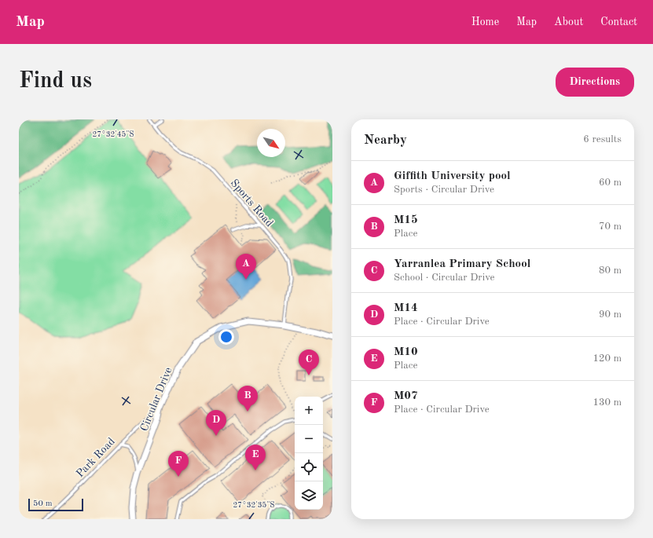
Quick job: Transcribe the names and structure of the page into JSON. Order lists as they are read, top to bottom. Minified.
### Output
{"streets":{"street":["Circular Drive"],"lane":["Sports Road","Park Road"]},"crossings":[["Sports Road","Circular Drive"],["Circular Drive","Park Road"]],"scale_bar":"50 m","north":"bottom right","page":{"header":"Map","nav":["Home","Map","About","Contact"],"buttons":"Directions","title":"Find us","heading":["Nearby","6 results"],"list":[{"mark":"A","name":"Giffith University pool","note":"Sports · Circular Drive","value":"60 m"},{"mark":"B","name":"M15","note":"Place","value":"70 m"},{"mark":"C","name":"Yarranlea Primary School","note":"School · Circular Drive","value":"80 m"},{"mark":"D","name":"M14","note":"Place · Circular Drive","value":"90 m"},{"mark":"E","name":"M10","note":"Place","value":"120 m"},{"mark":"F","name":"M07","note":"Place · Circular Drive","value":"130 m"}],"pins":["A","C","B","D","E","F"],"map_buttons":["+","−"],"scale":"50 m"},"coordinates":["27°32'45\"S","27°32'35\"S"]}
